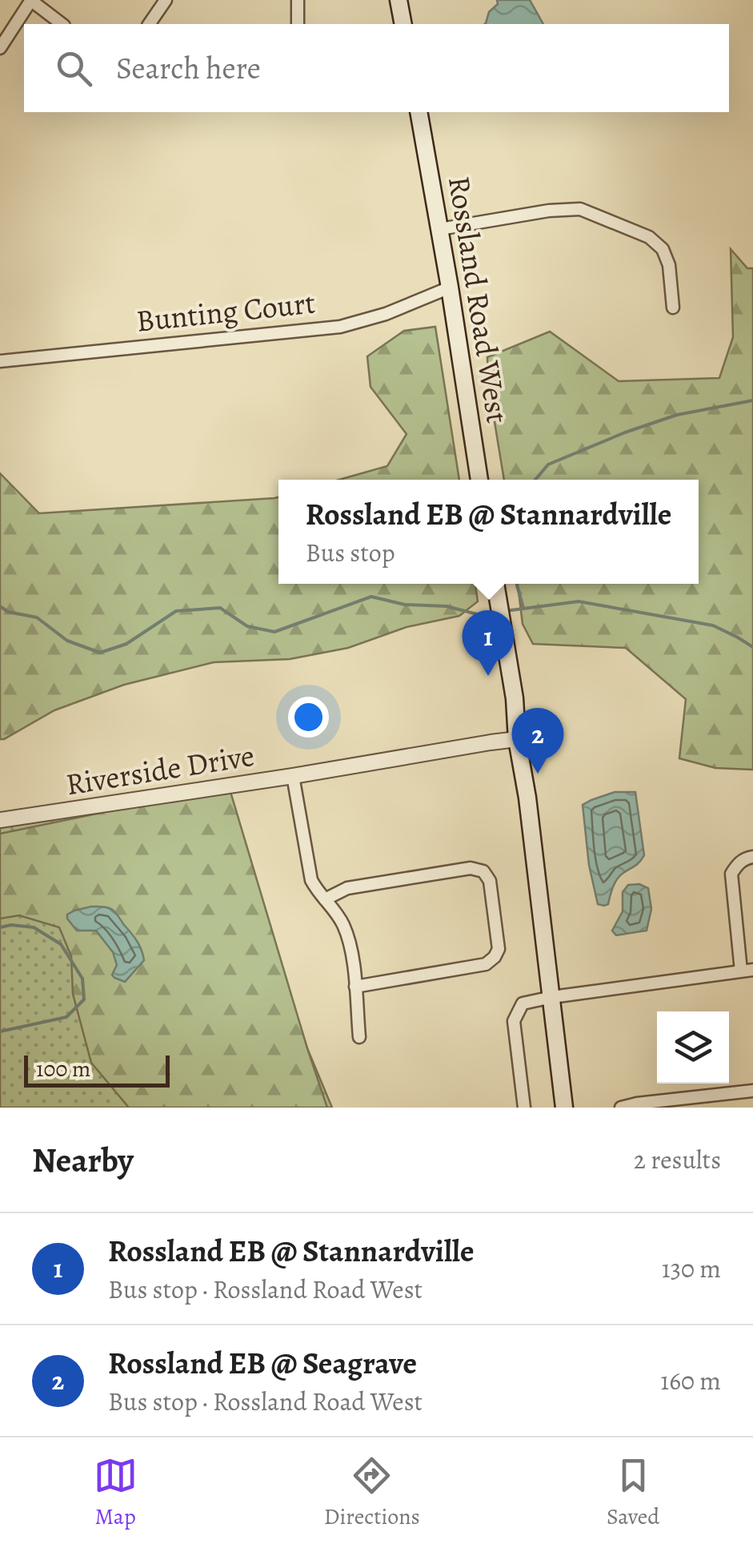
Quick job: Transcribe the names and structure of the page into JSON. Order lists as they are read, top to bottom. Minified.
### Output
{"streets":{"main road":["Rossland Road West"],"street":["Bunting Court","Riverside Drive"]},"crossings":[["Rossland Road West","Bunting Court"]],"scale_bar":"100 m","page":{"search":"Search here","popup":["Rossland EB @ Stannardville","Bus stop"],"pins":["1","2"],"scale":"100 m","heading":["Nearby","2 results"],"list":[{"mark":"1","name":"Rossland EB @ Stannardville","note":"Bus stop · Rossland Road West","value":"130 m"},{"mark":"2","name":"Rossland EB @ Seagrave","note":"Bus stop · Rossland Road West","value":"160 m"}],"nav":["Map","Directions","Saved"]}}
